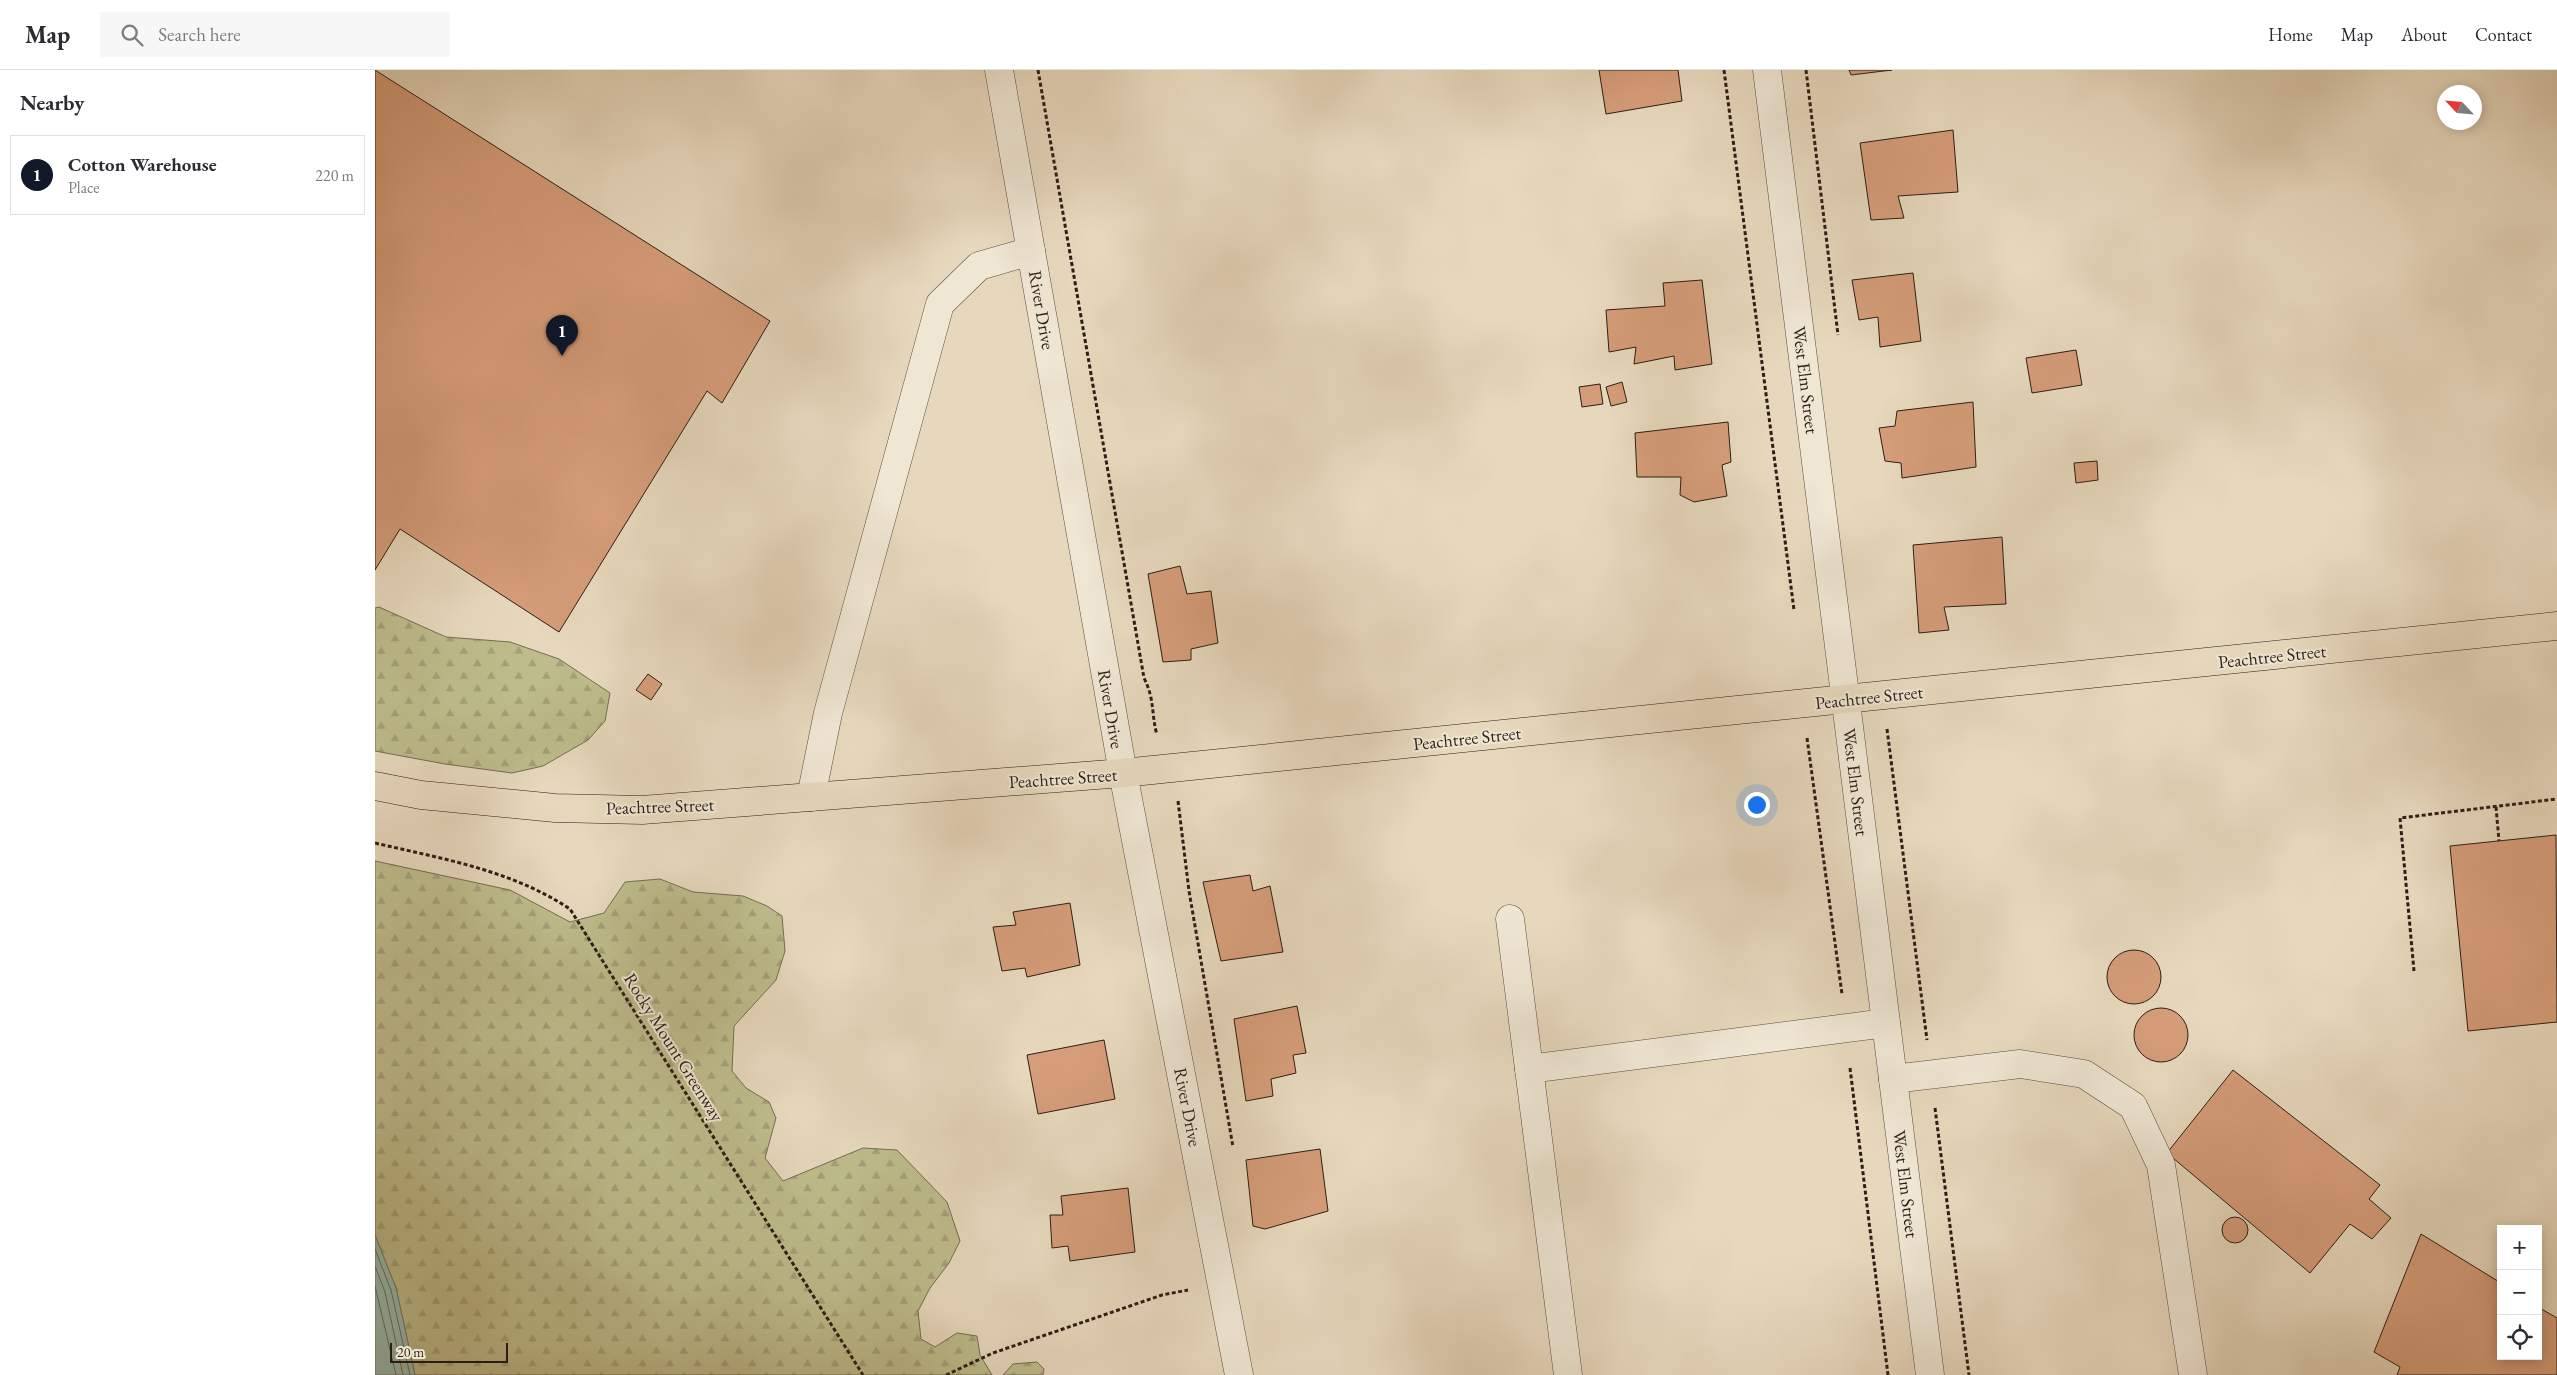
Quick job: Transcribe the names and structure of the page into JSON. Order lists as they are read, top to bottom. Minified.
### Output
{"streets":{"main road":["Peachtree Street"],"street":["River Drive","West Elm Street"],"path":["Rocky Mount Greenway"]},"crossings":[["River Drive","Peachtree Street"],["West Elm Street","Peachtree Street"]],"scale_bar":"20 m","north":"top left","page":{"header":"Map","search":"Search here","nav":["Home","Map","About","Contact"],"heading":"Nearby","list":[{"mark":"1","name":"Cotton Warehouse","note":"Place","value":"220 m"}],"pins":"1","map_buttons":["+","−"],"scale":"20 m"}}
